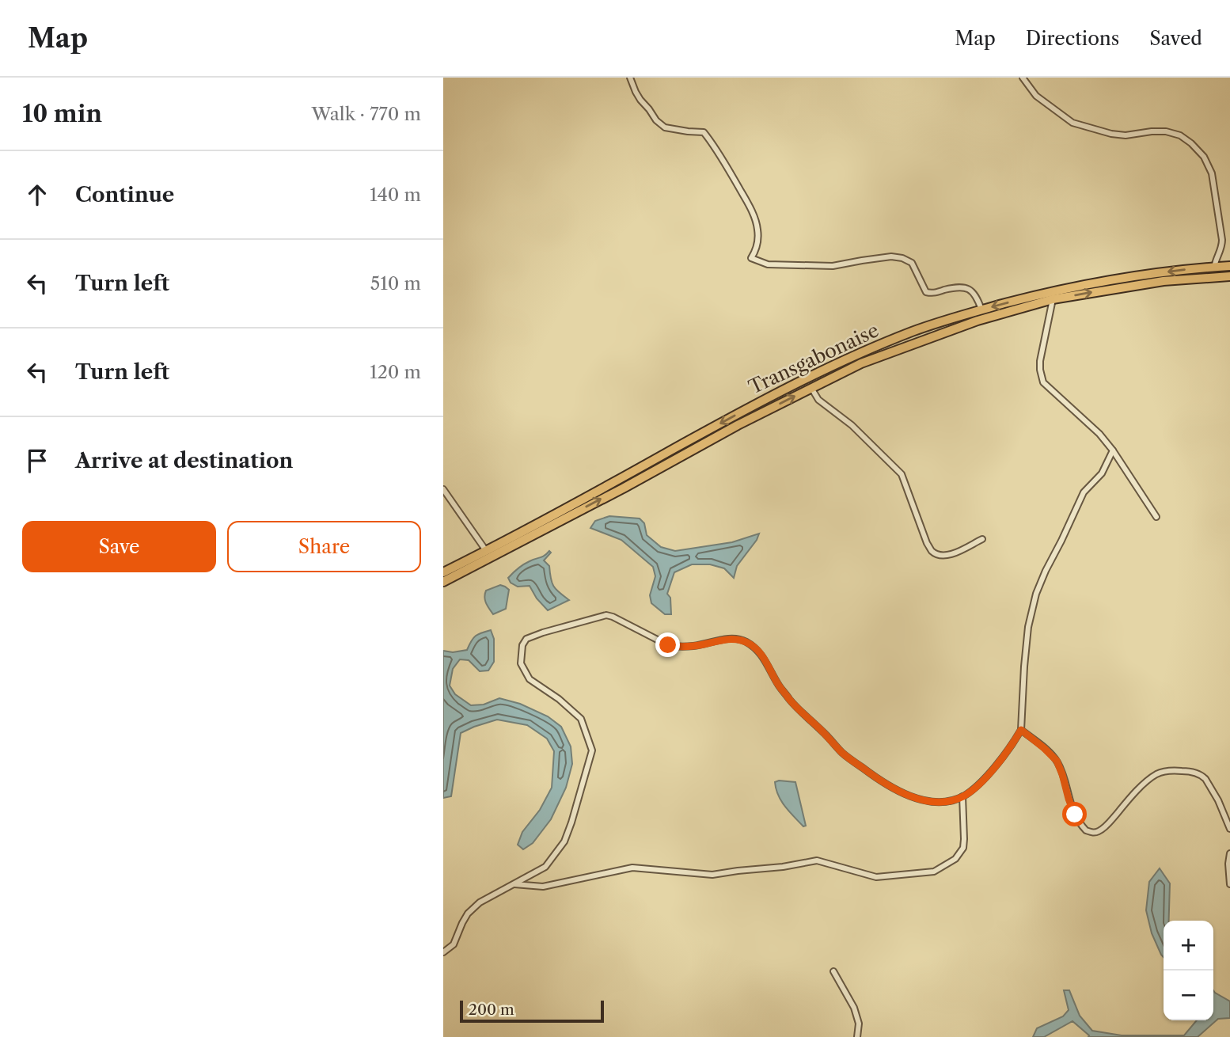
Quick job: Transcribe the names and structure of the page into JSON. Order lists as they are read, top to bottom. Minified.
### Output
{"streets":{"highway":["Transgabonaise"]},"scale_bar":"200 m","page":{"header":"Map","nav":["Map","Directions","Saved"],"heading":["10 min","Walk · 770 m"],"list":[["Continue","140 m"],["Turn left","510 m"],["Turn left","120 m"],"Arrive at destination"],"buttons":["Save","Share"],"map_buttons":["+","−"],"scale":"200 m"}}
